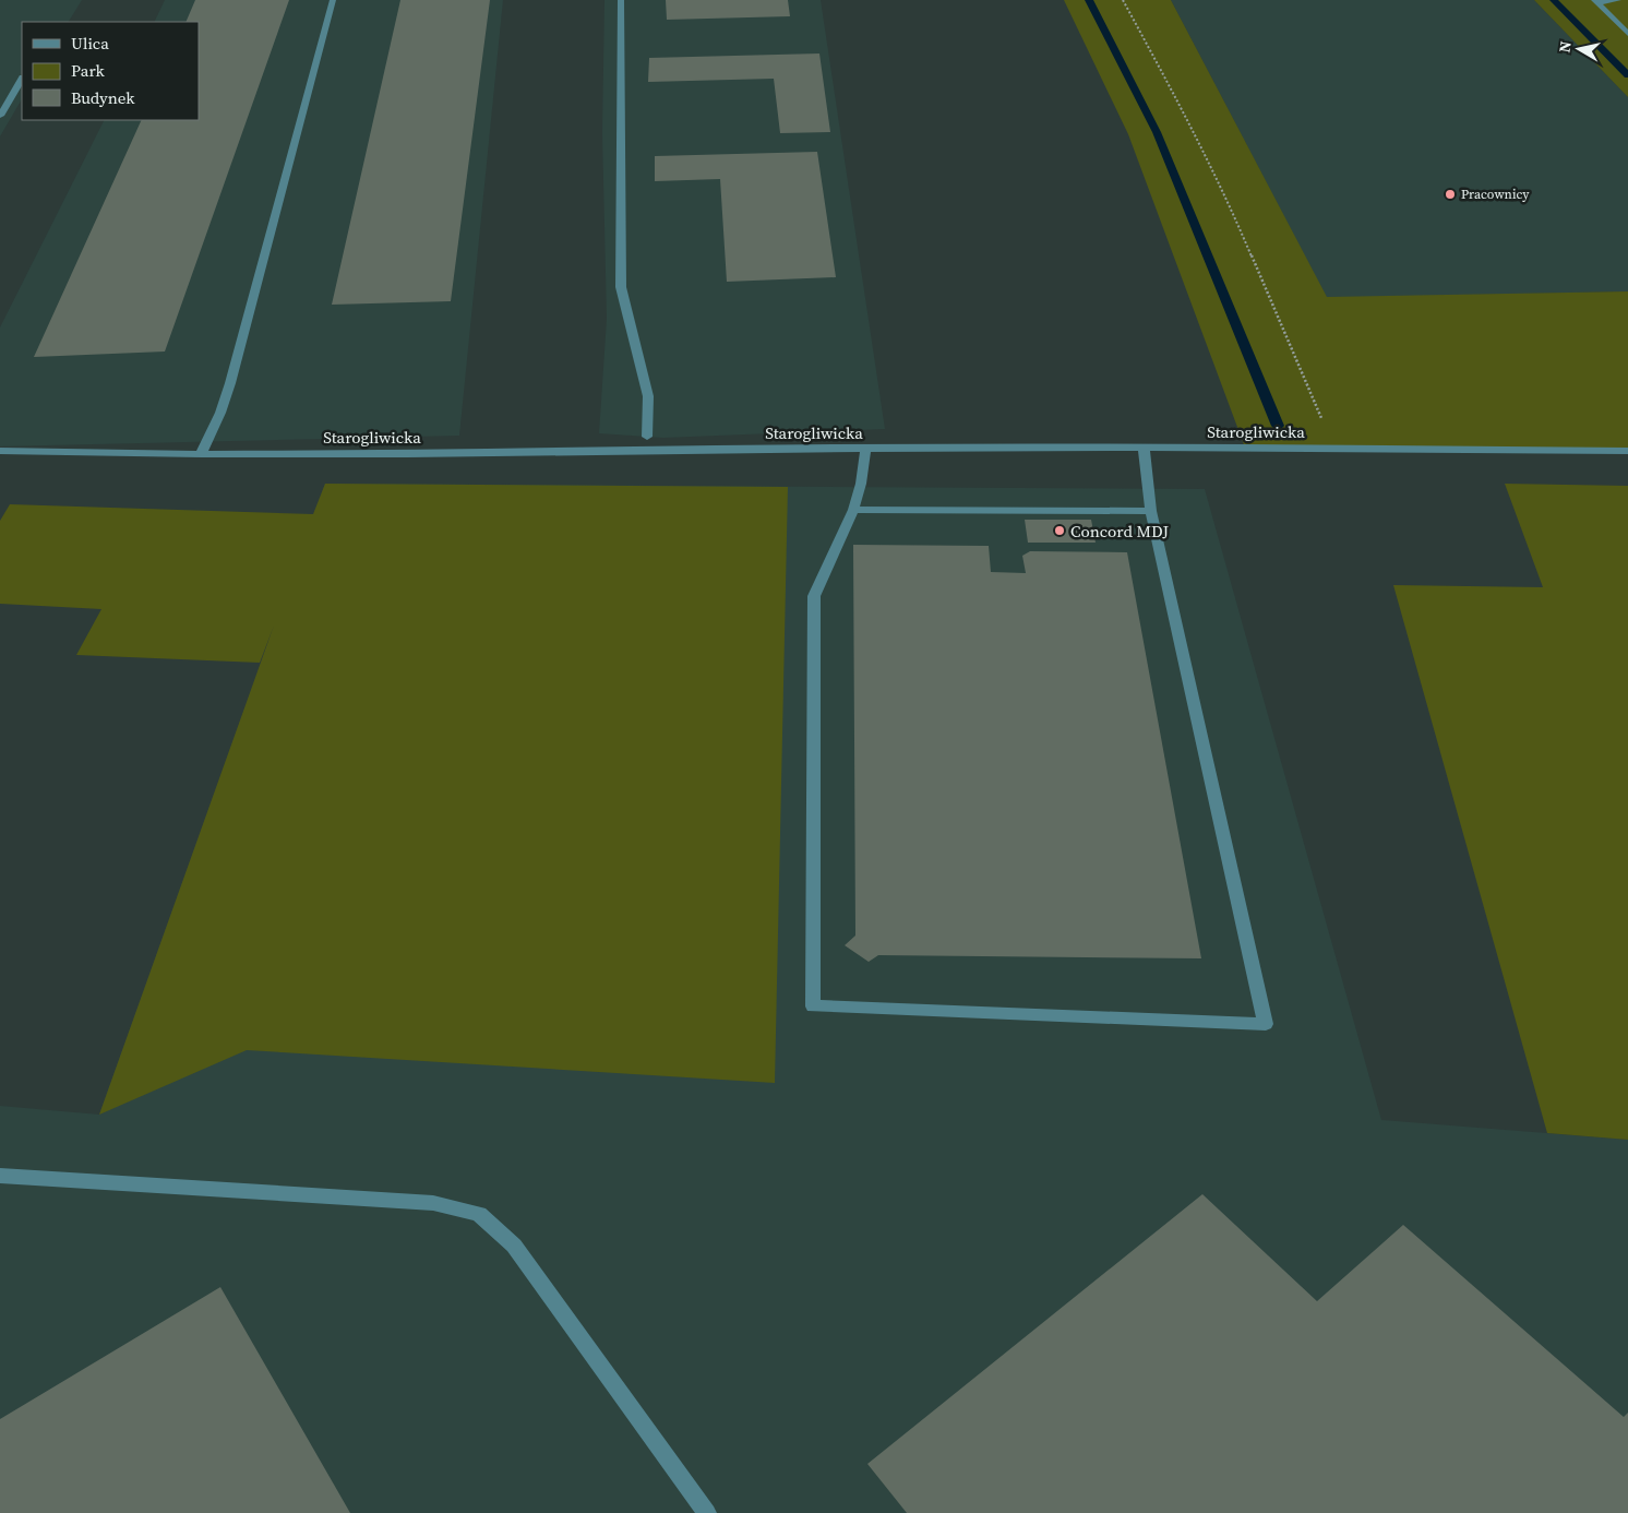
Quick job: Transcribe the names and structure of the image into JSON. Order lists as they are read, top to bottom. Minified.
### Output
{"streets":{"street":["Starogliwicka"]},"places":["Pracownicy","Concord MDJ"],"legend":["Ulica","Park","Budynek"],"north":"left"}
